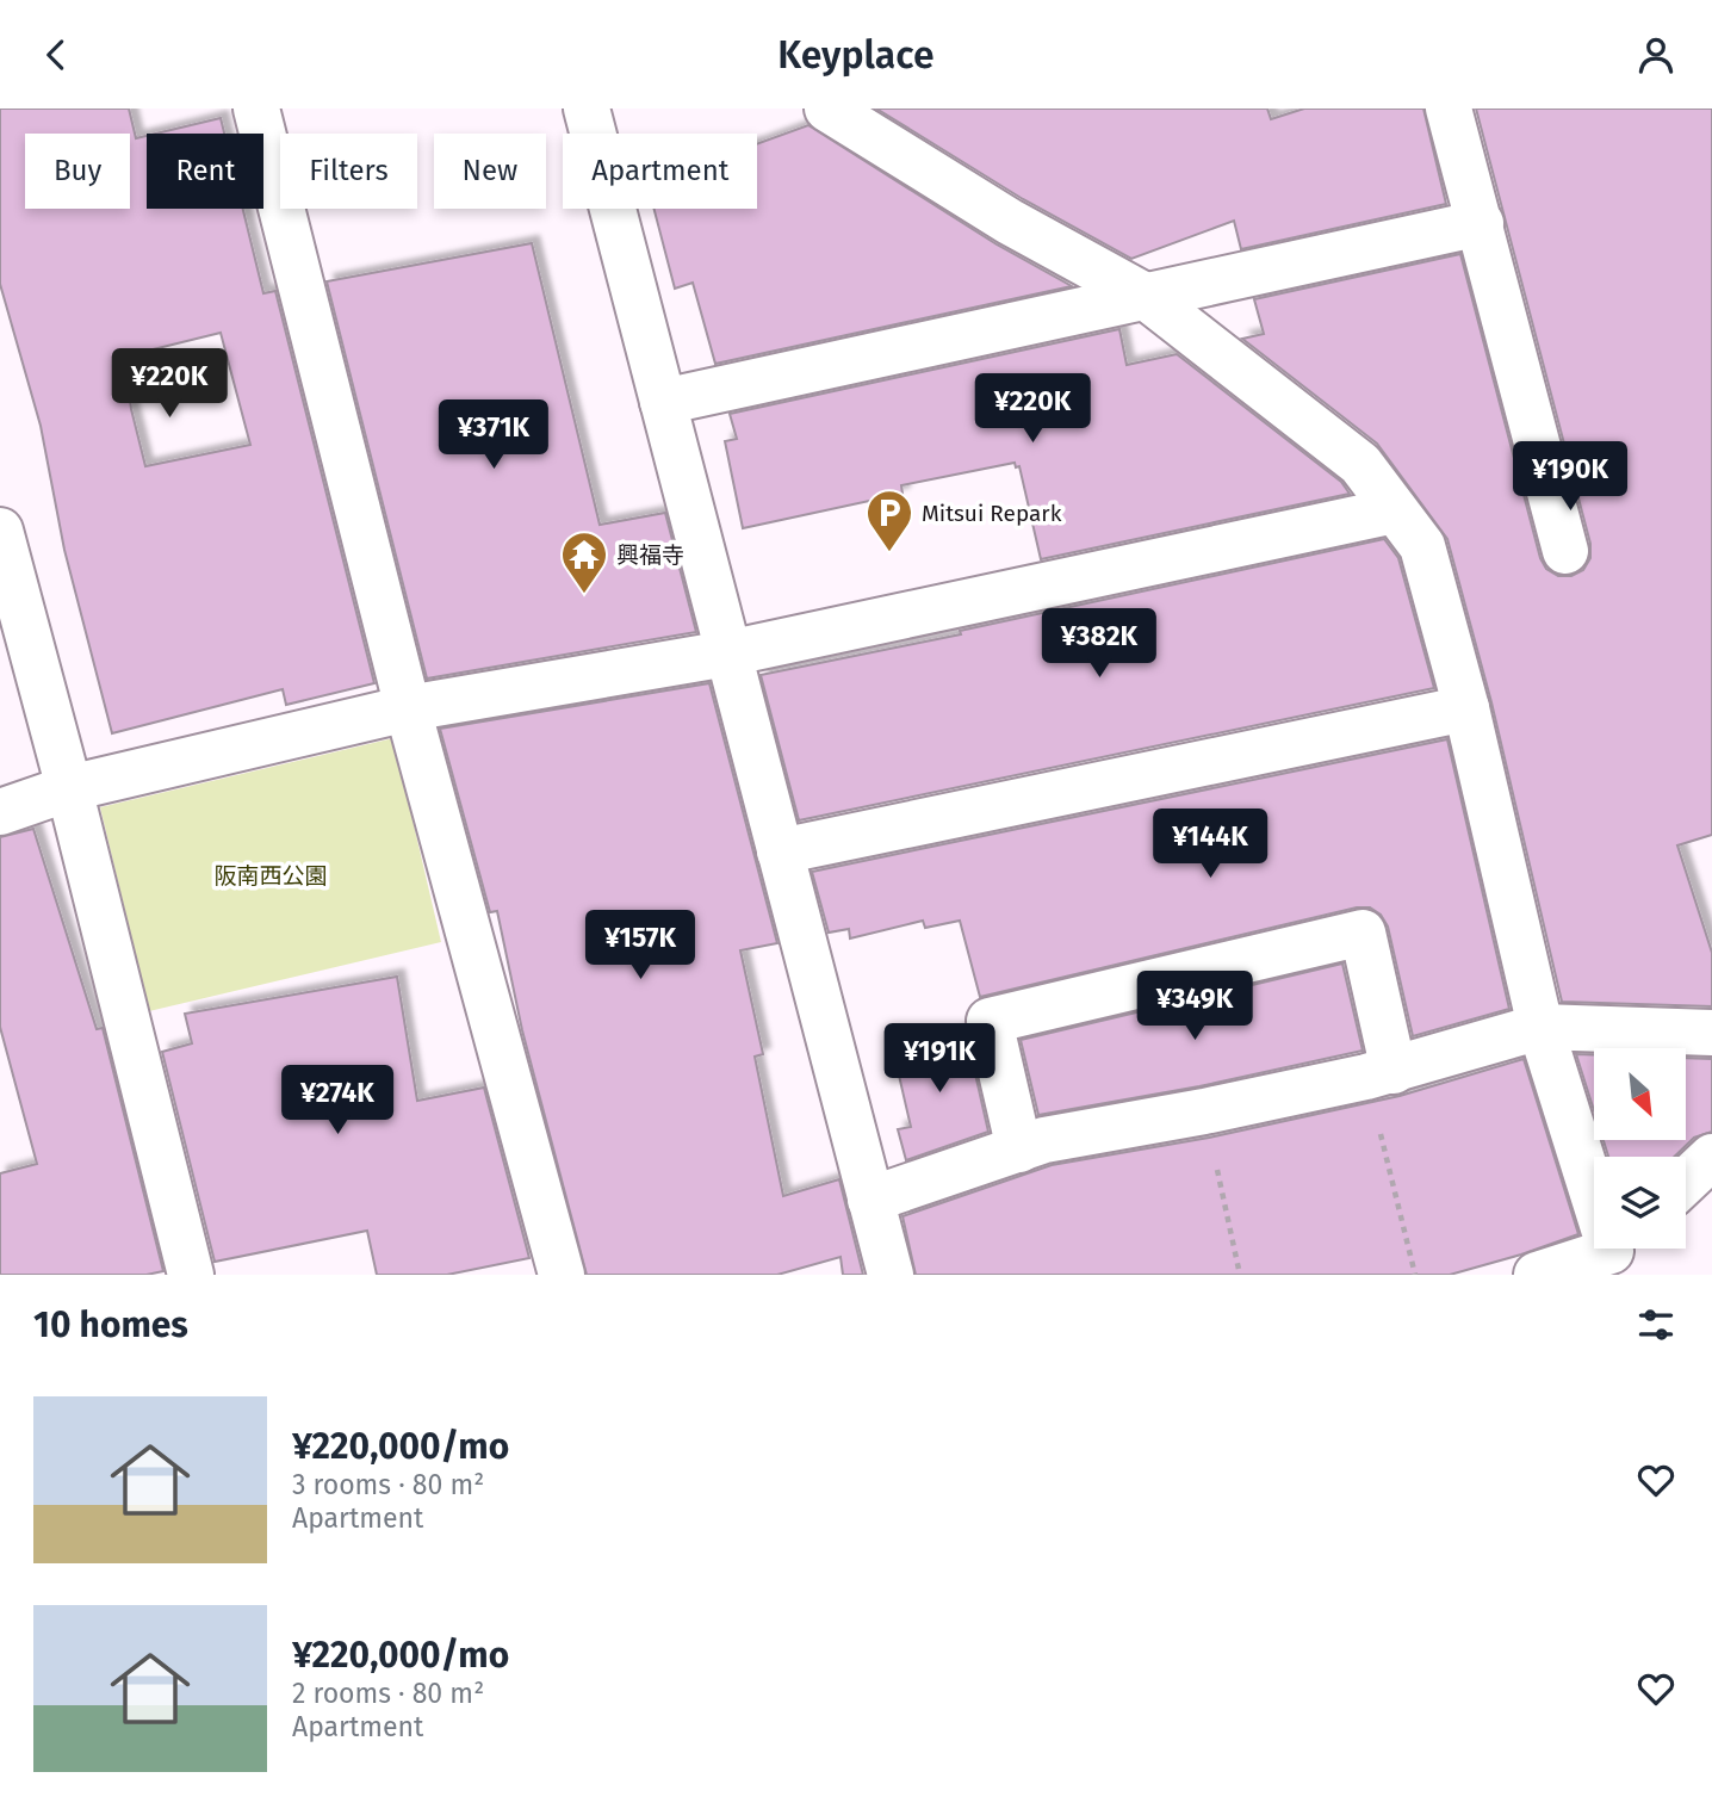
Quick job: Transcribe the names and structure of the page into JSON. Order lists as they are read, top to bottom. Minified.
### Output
{"parks":["阪南西公園"],"places":{"parking":["Mitsui Repark"],"temple":["興福寺"]},"north":"bottom right","page":{"header":"Keyplace","chip":["Buy","Rent","Filters","New","Apartment"],"price":["¥220K","¥220K","¥371K","¥190K","¥382K","¥144K","¥157K","¥349K","¥191K","¥274K"],"heading":"10 homes","list":[{"name":"¥220,000/mo","note":"3 rooms · 80 m² · Apartment"},{"name":"¥220,000/mo","note":"2 rooms · 80 m² · Apartment"}]}}
